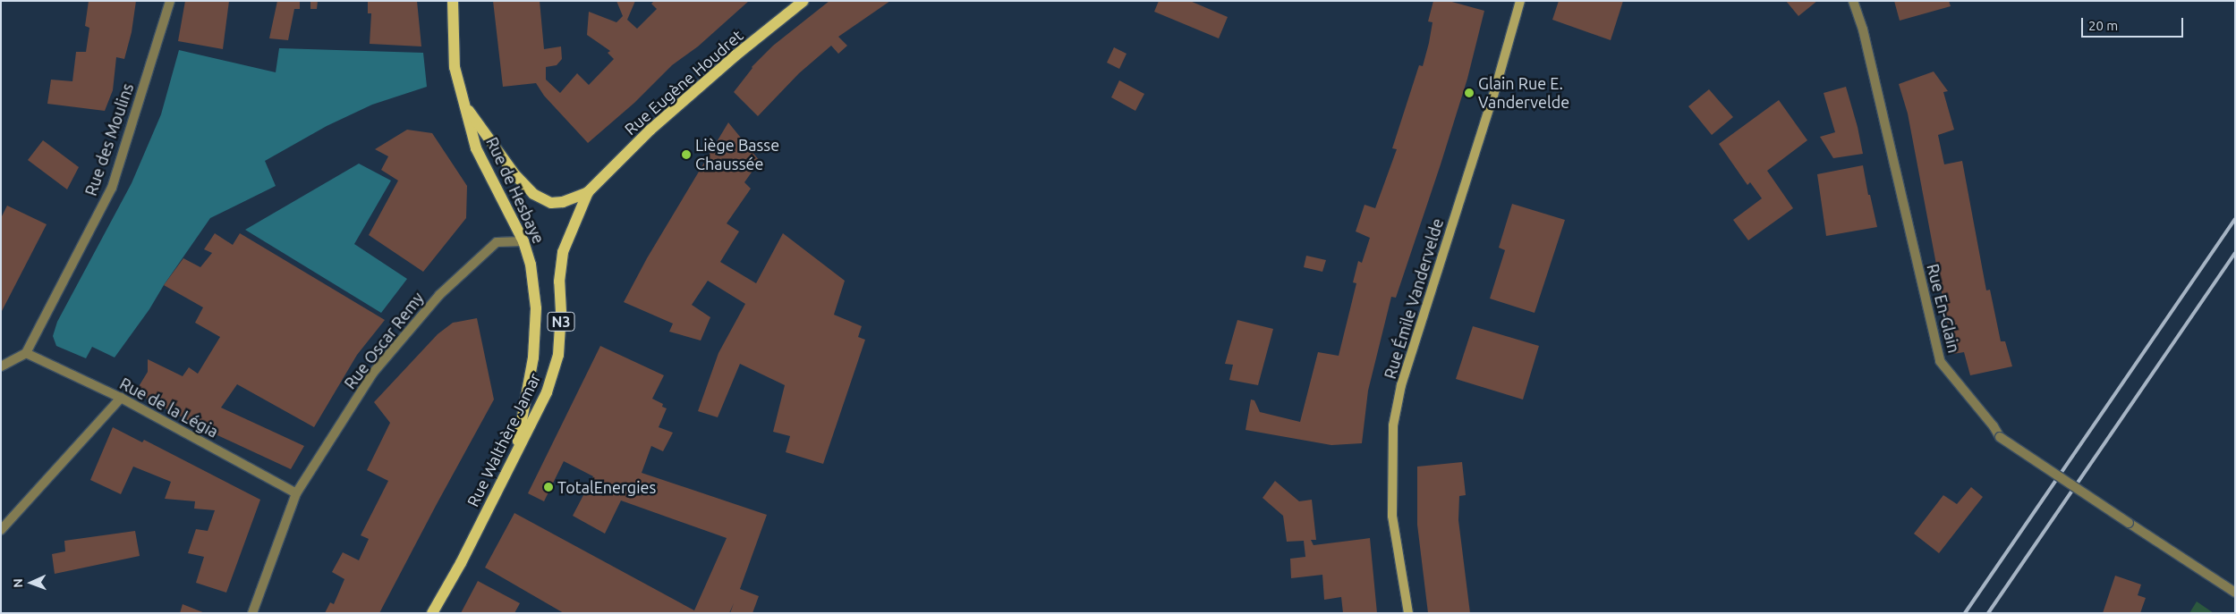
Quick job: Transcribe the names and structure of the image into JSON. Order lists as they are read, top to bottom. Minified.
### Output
{"streets":{"main road":["Rue Eugène Houdret","Rue de Hesbaye","Rue Émile Vandervelde","N3","Rue Walthère Jamar"],"street":["Rue des Moulins","Rue En-Glain","Rue Oscar Remy","Rue de la Légia"]},"crossings":[["Rue Eugène Houdret","Rue de Hesbaye"],["Rue Eugène Houdret","Rue Walthère Jamar"],["Rue des Moulins","Rue de la Légia"],["Rue de Hesbaye","Rue Oscar Remy"],["Rue de Hesbaye","Rue Walthère Jamar"],["Rue Oscar Remy","Rue de la Légia"]],"places":["Glain Rue E. Vandervelde","Liège Basse Chaussée","TotalEnergies"],"scale_bar":"20 m","north":"left"}
